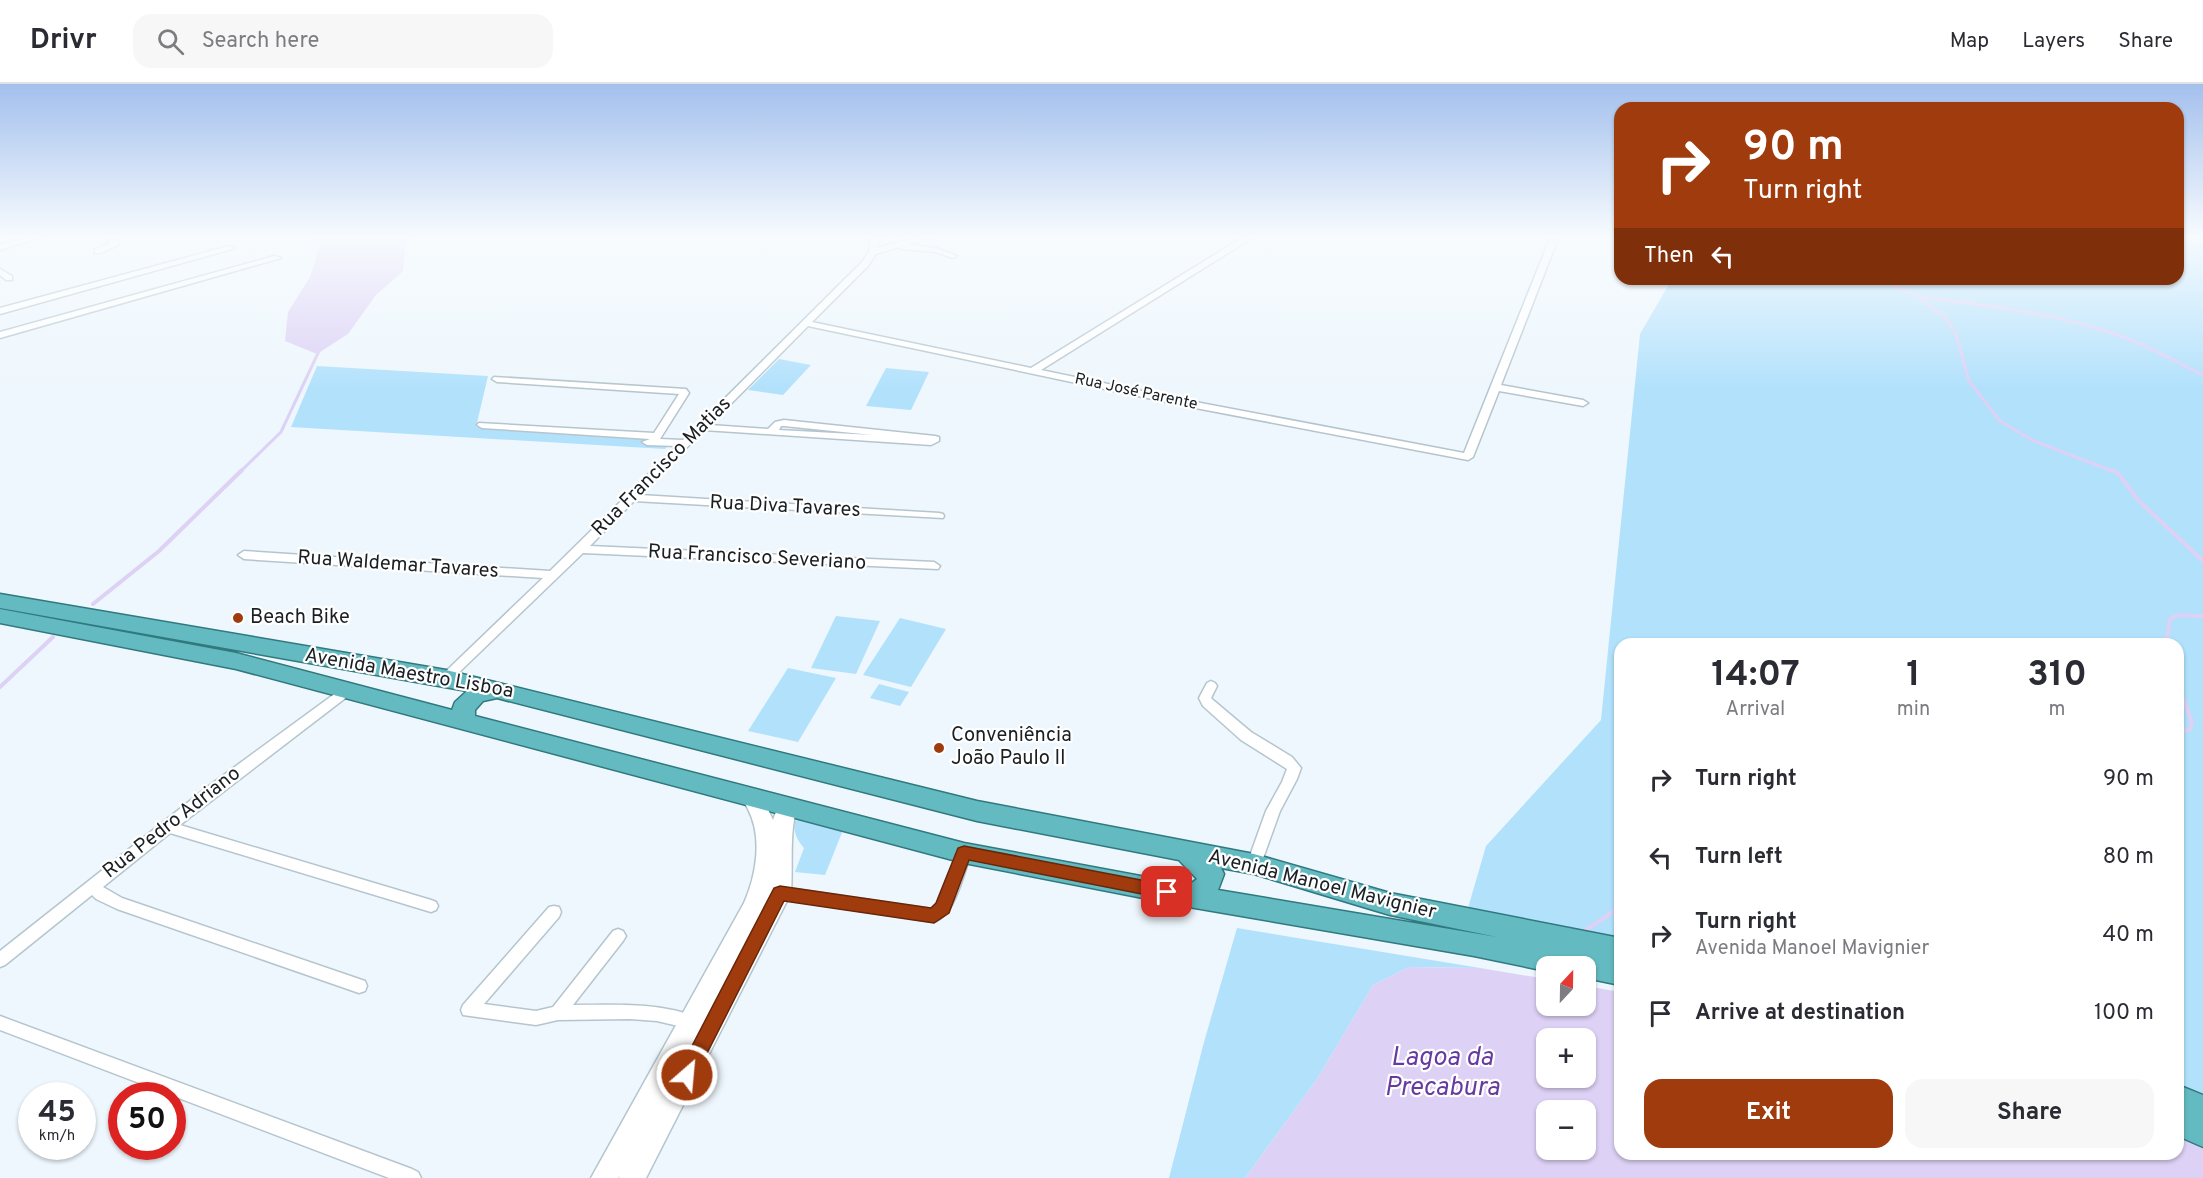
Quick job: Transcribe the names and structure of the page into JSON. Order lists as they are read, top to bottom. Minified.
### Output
{"streets":{"highway":["Avenida Maestro Lisboa","Avenida Manoel Mavignier"],"street":["Rua José Parente","Rua Francisco Matias","Rua Diva Tavares","Rua Francisco Severiano","Rua Waldemar Tavares","Rua Pedro Adriano"]},"crossings":[["Rua José Parente","Rua Francisco Matias"],["Rua Francisco Matias","Rua Diva Tavares"],["Rua Francisco Matias","Rua Francisco Severiano"],["Rua Francisco Matias","Rua Waldemar Tavares"],["Rua Francisco Matias","Avenida Maestro Lisboa"],["Avenida Maestro Lisboa","Rua Pedro Adriano"],["Avenida Maestro Lisboa","Avenida Manoel Mavignier"]],"water":["Lagoa da Precabura"],"places":["Beach Bike","Conveniência João Paulo II"],"north":"top","page":{"header":"Drivr","search":"Search here","nav":["Map","Layers","Share"],"turn":["90 m","Turn right"],"then":"Then","eta":["14:07","Arrival","1","min","310","m"],"list":[{"name":"Turn right","value":"90 m"},{"name":"Turn left","value":"80 m"},{"name":"Turn right","note":"Avenida Manoel Mavignier","value":"40 m"},{"name":"Arrive at destination","value":"100 m"}],"map_buttons":["+","−"],"buttons":["Exit","Share"],"speed":"45 km/h","limit":"50"}}
